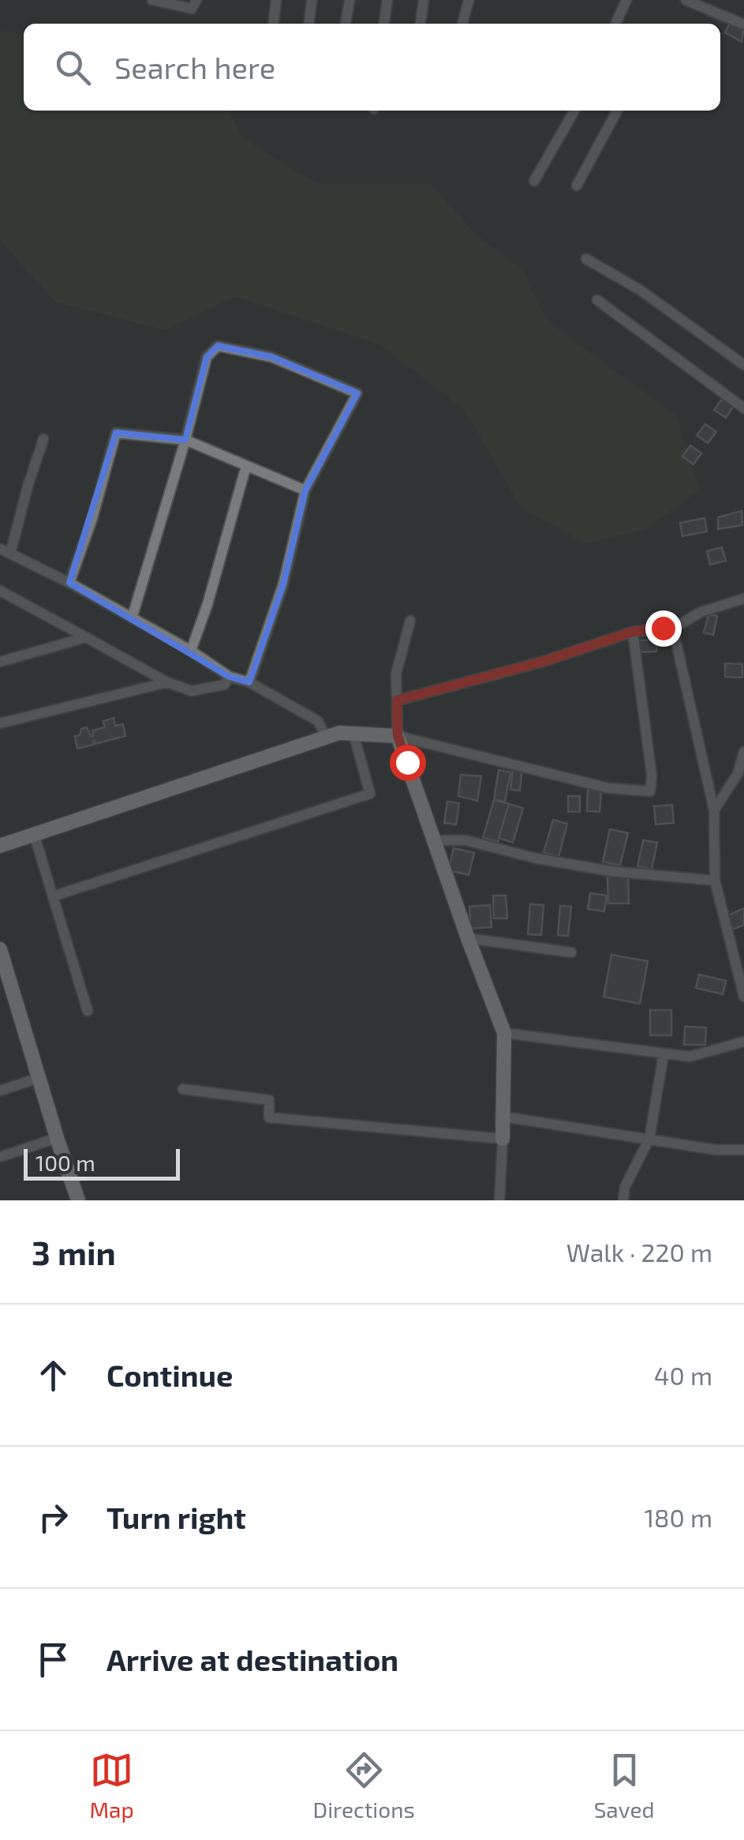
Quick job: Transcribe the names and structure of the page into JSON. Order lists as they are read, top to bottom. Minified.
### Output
{"scale_bar":"100 m","page":{"search":"Search here","scale":"100 m","heading":["3 min","Walk · 220 m"],"list":[["Continue","40 m"],["Turn right","180 m"],"Arrive at destination"],"nav":["Map","Directions","Saved"]}}
